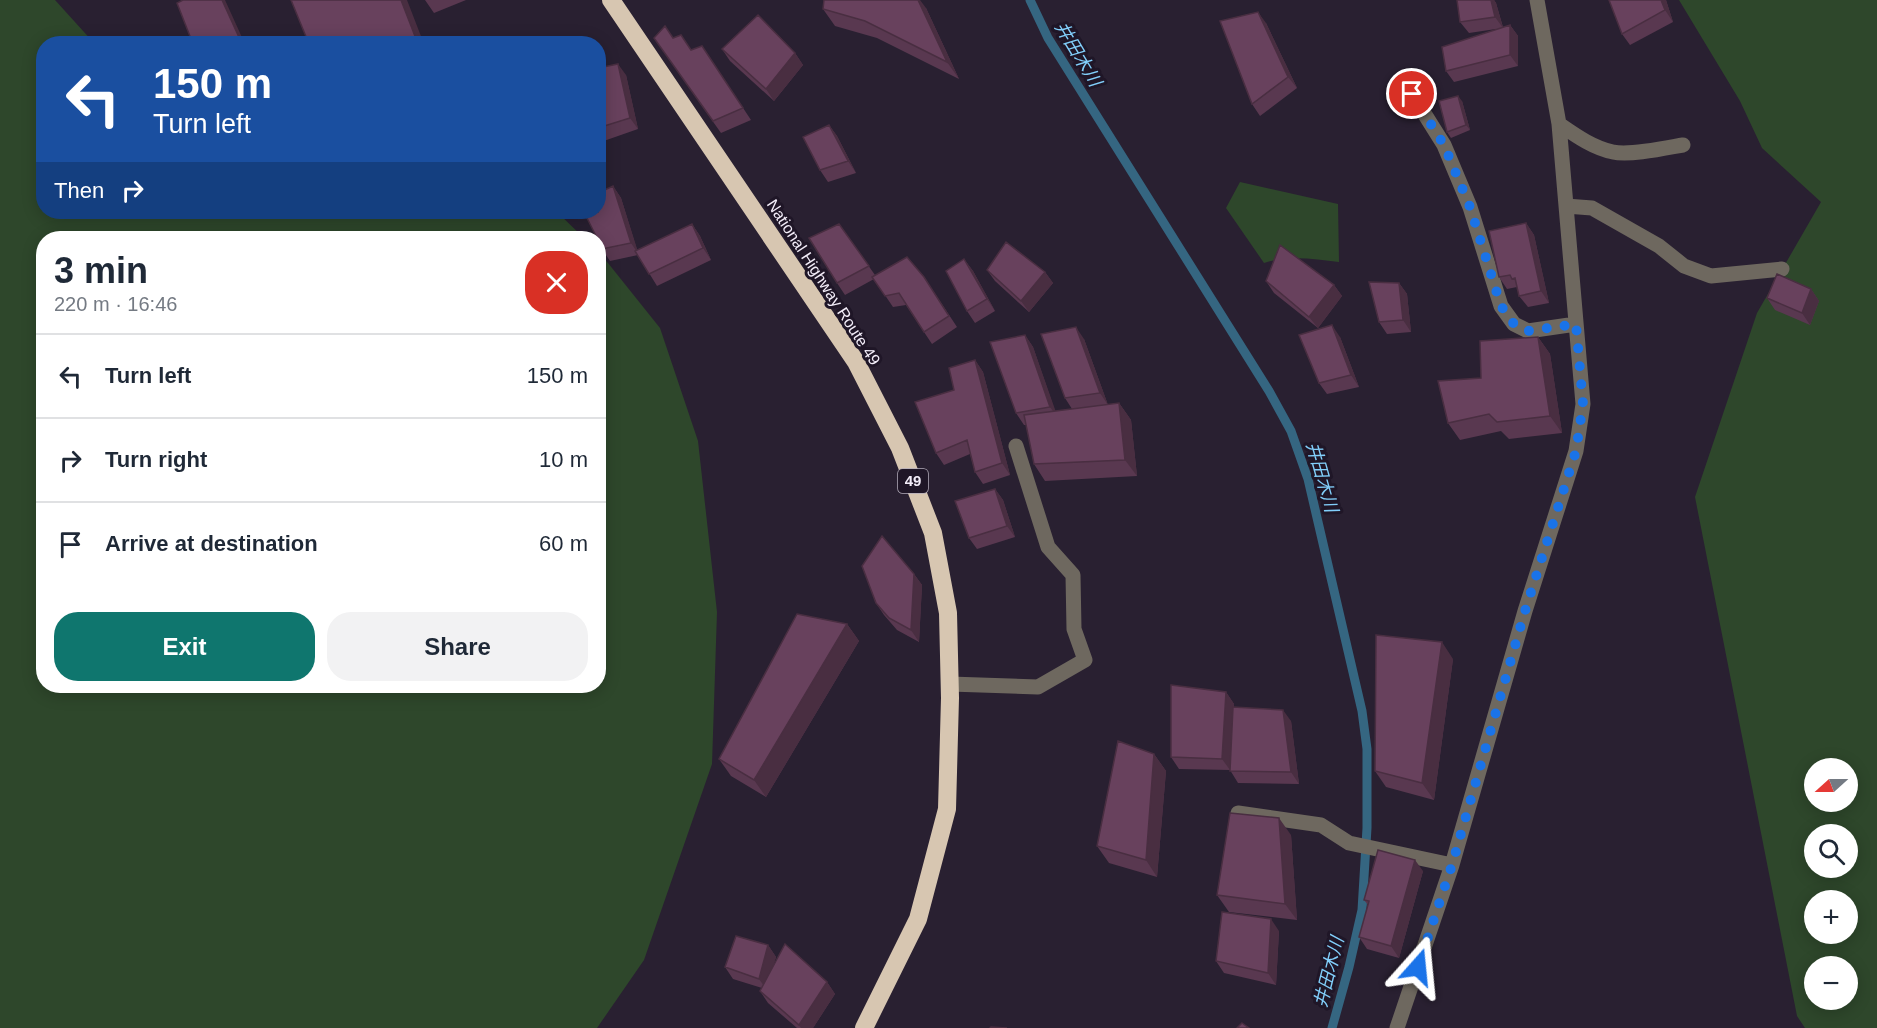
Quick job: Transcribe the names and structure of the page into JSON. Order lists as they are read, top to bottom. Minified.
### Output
{"streets":{"highway":["National Highway Route 49","49"]},"water":["井田木川"],"north":"left","page":{"turn":["150 m","Turn left"],"then":"Then","heading":["3 min","220 m · 16:46"],"list":[{"name":"Turn left","value":"150 m"},{"name":"Turn right","value":"10 m"},{"name":"Arrive at destination","value":"60 m"}],"buttons":["Exit","Share"],"map_buttons":["+","−"]}}
